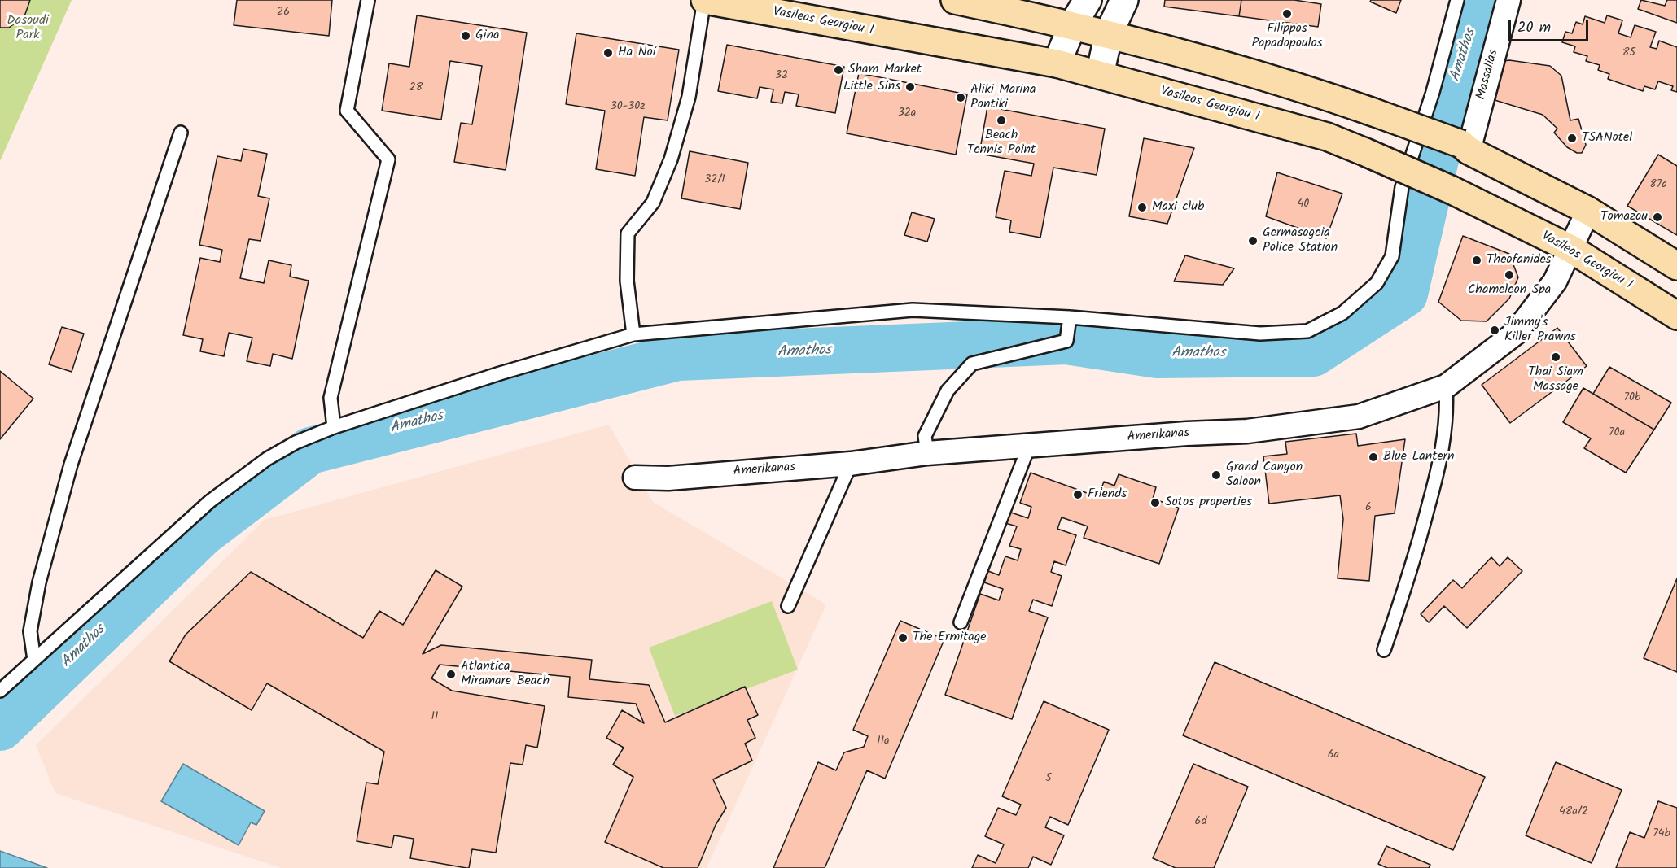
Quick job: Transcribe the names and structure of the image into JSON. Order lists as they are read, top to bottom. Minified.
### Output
{"streets":{"main road":["Vasileos Georgiou I"],"street":["Massalias","Amerikanas"]},"crossings":[["Vasileos Georgiou I","Amerikanas"]],"water":["Amathos"],"parks":["Dasoudi Park"],"places":["Filippos Papadopoulos","Gina","Ha Noi","Sham Market","Little Sins","Aliki Marina Pontiki","Beach Tennis Point","TSANotel","Maxi club","Tomazou","Germasogeia Police Station","Theofanides","Chameleon Spa","Jimmy's Killer Prawns","Thai Siam Massage","Blue Lantern","Grand Canyon Saloon","Friends","Sotos properties","The Ermitage","Atlantica Miramare Beach"],"house_numbers":["26","85","32","28","30-30z","32a","32/1","87a","40","70b","70a","6","11","11a","6a","5","48a/2","6d","74b"],"scale_bar":"20 m"}
